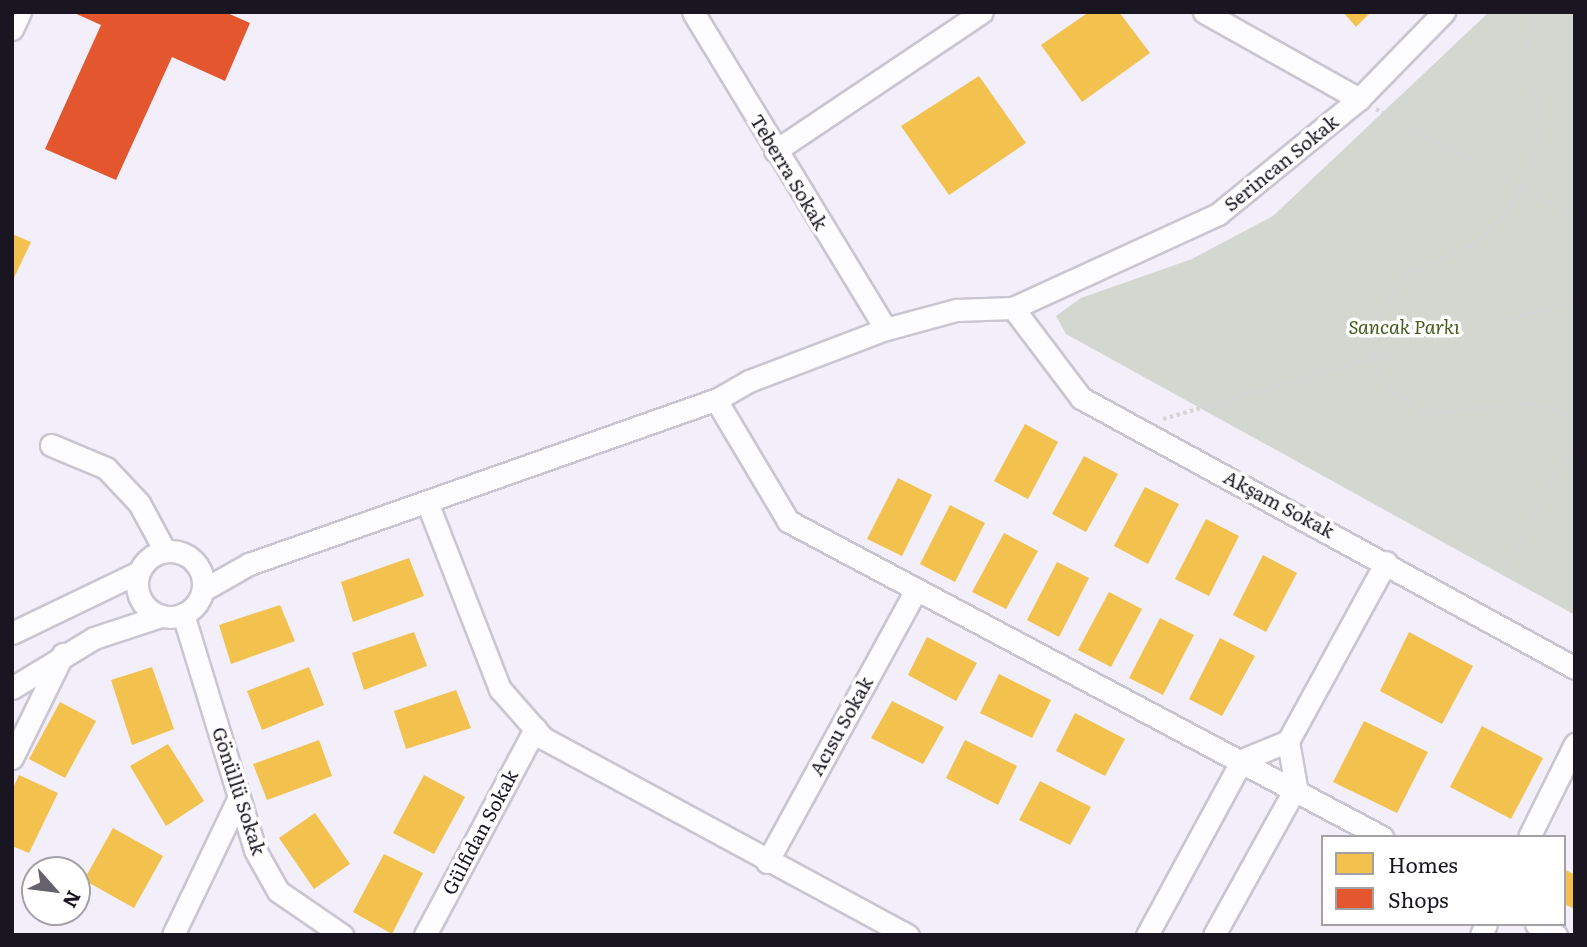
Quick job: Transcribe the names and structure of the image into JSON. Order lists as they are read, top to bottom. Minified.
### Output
{"streets":{"street":["Serincan Sokak","Teberra Sokak","Akşam Sokak","Acısu Sokak","Gönüllü Sokak","Gülfidan Sokak"]},"crossings":[["Serincan Sokak","Akşam Sokak"]],"parks":["Sancak Parkı"],"legend":["Homes","Shops"],"north":"bottom right"}
